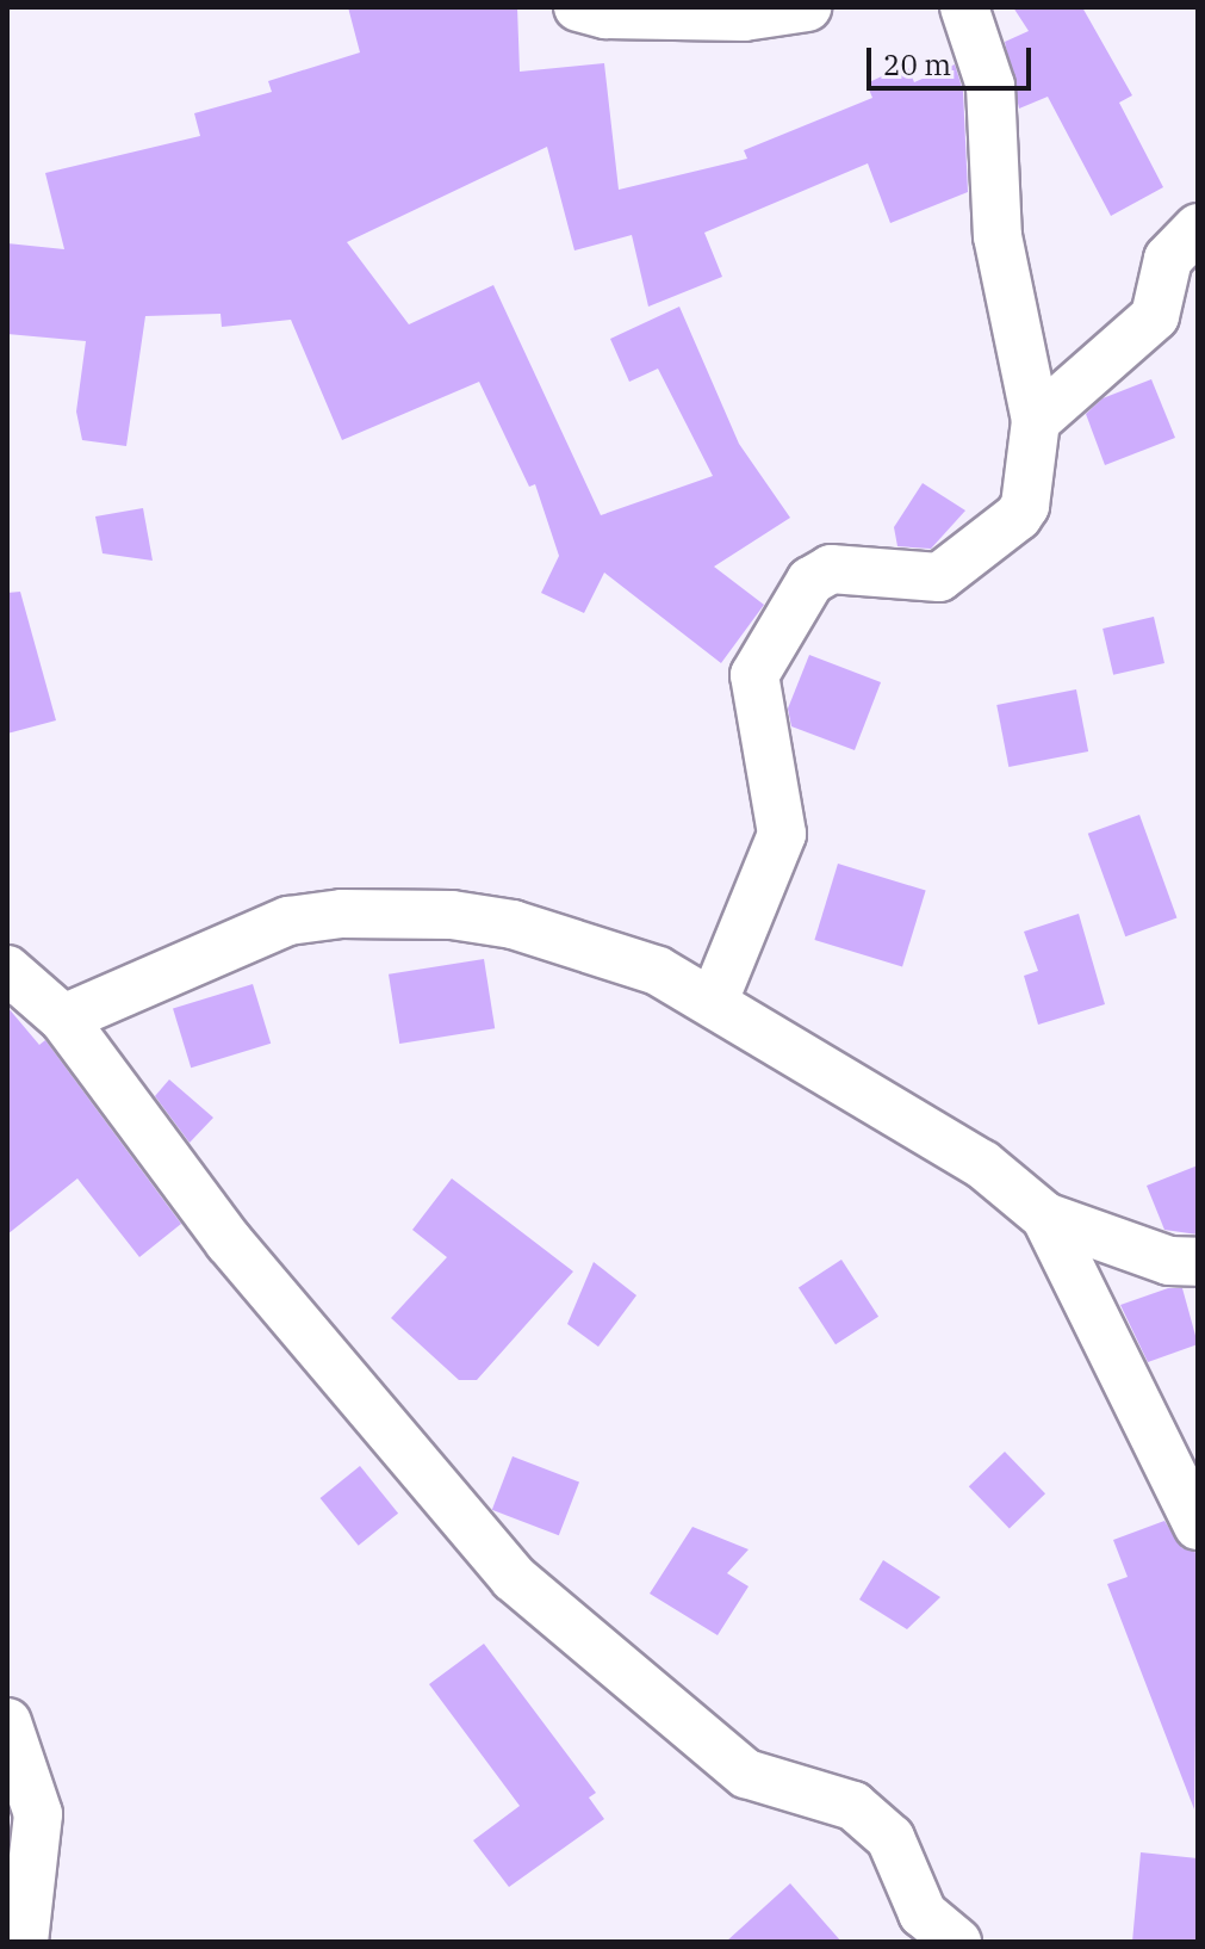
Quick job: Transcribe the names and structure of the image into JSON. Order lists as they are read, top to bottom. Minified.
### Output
{"scale_bar":"20 m"}
